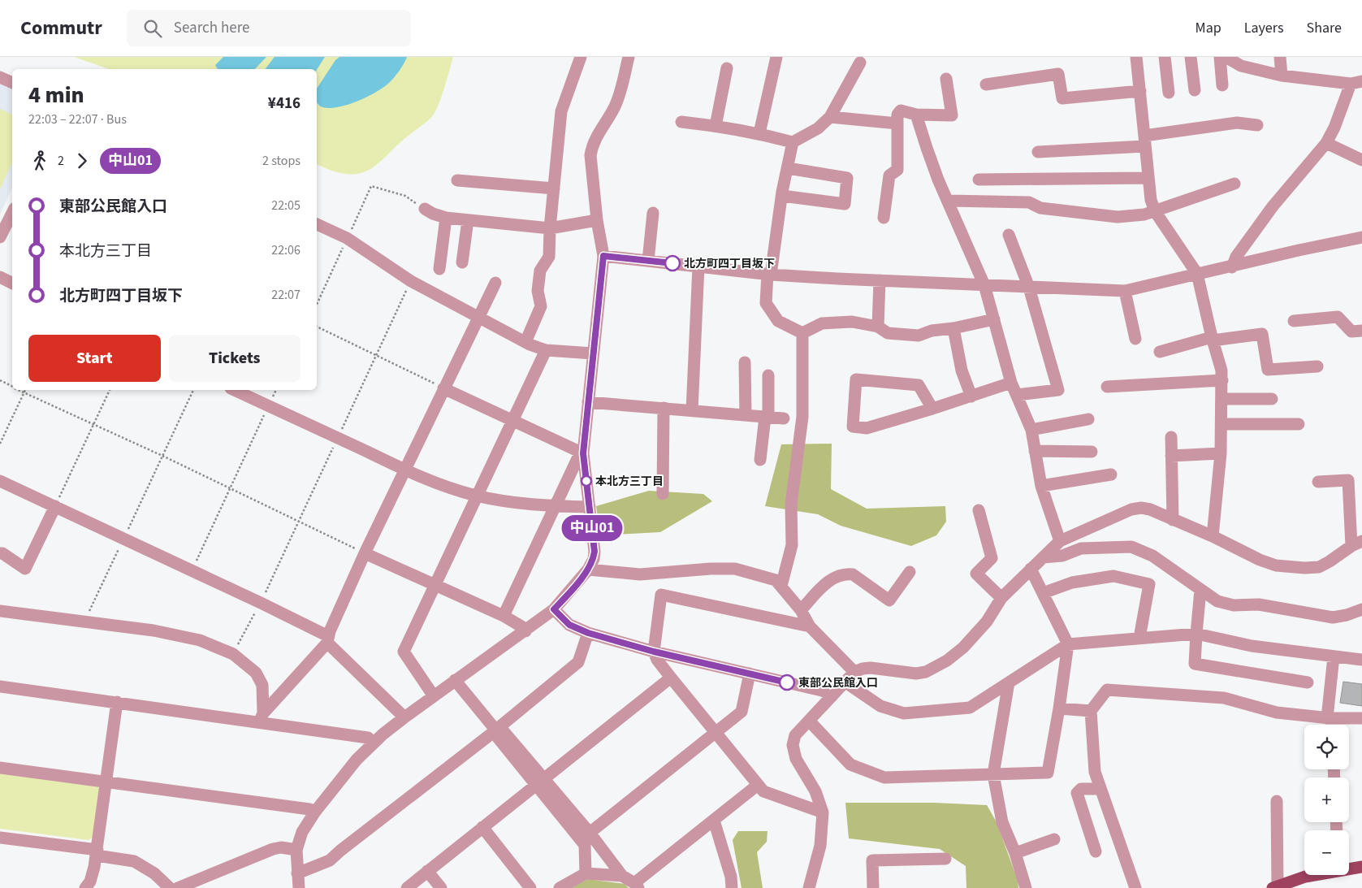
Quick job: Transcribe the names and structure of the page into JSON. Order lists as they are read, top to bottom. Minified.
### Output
{"places":["北方町四丁目坂下","本北方三丁目","東部公民館入口"],"lines":["bus line 中山01"],"page":{"header":"Commutr","search":"Search here","nav":["Map","Layers","Share"],"on_map":"中山01","heading":["4 min","22:03 – 22:07 · Bus","¥416"],"legs":["2","中山01","2 stops"],"list":[{"name":"東部公民館入口","value":"22:05"},{"name":"本北方三丁目","value":"22:06"},{"name":"北方町四丁目坂下","value":"22:07"}],"buttons":["Start","Tickets"],"map_buttons":["+","−"]}}
